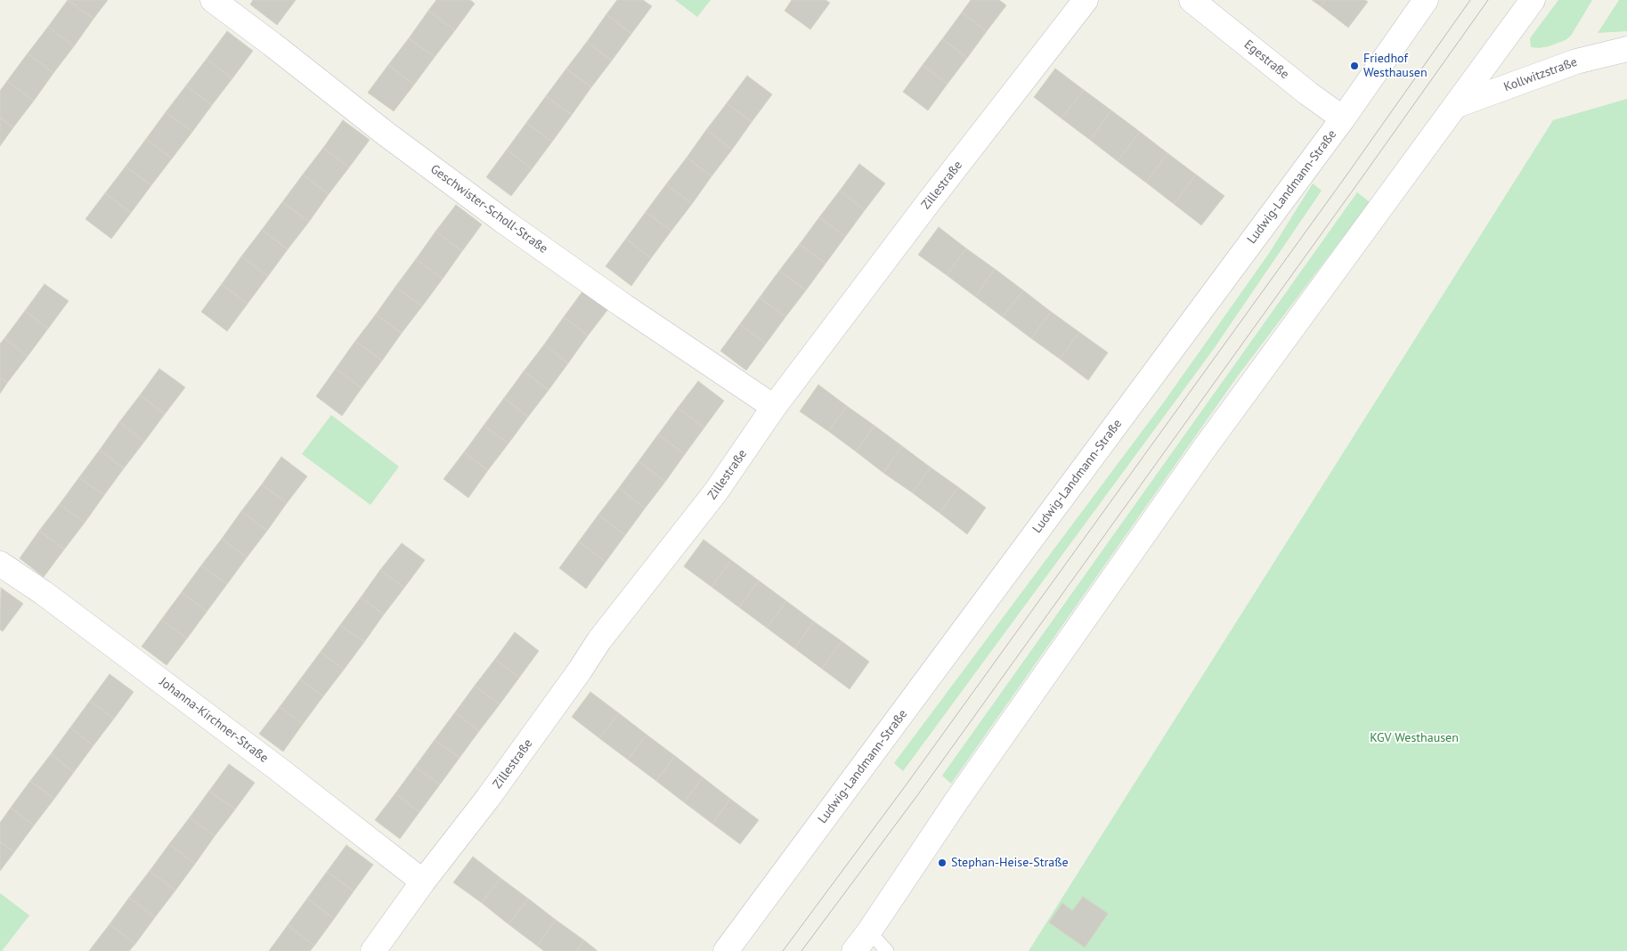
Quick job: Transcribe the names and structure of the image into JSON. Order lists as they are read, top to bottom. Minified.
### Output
{"streets":{"street":["Egestraße","Kollwitzstraße","Zillestraße","Ludwig-Landmann-Straße","Geschwister-Scholl-Straße","Johanna-Kirchner-Straße"]},"crossings":[["Egestraße","Ludwig-Landmann-Straße"],["Zillestraße","Geschwister-Scholl-Straße"],["Zillestraße","Johanna-Kirchner-Straße"]],"parks":["KGV Westhausen"],"places":["Friedhof Westhausen","Stephan-Heise-Straße"]}
